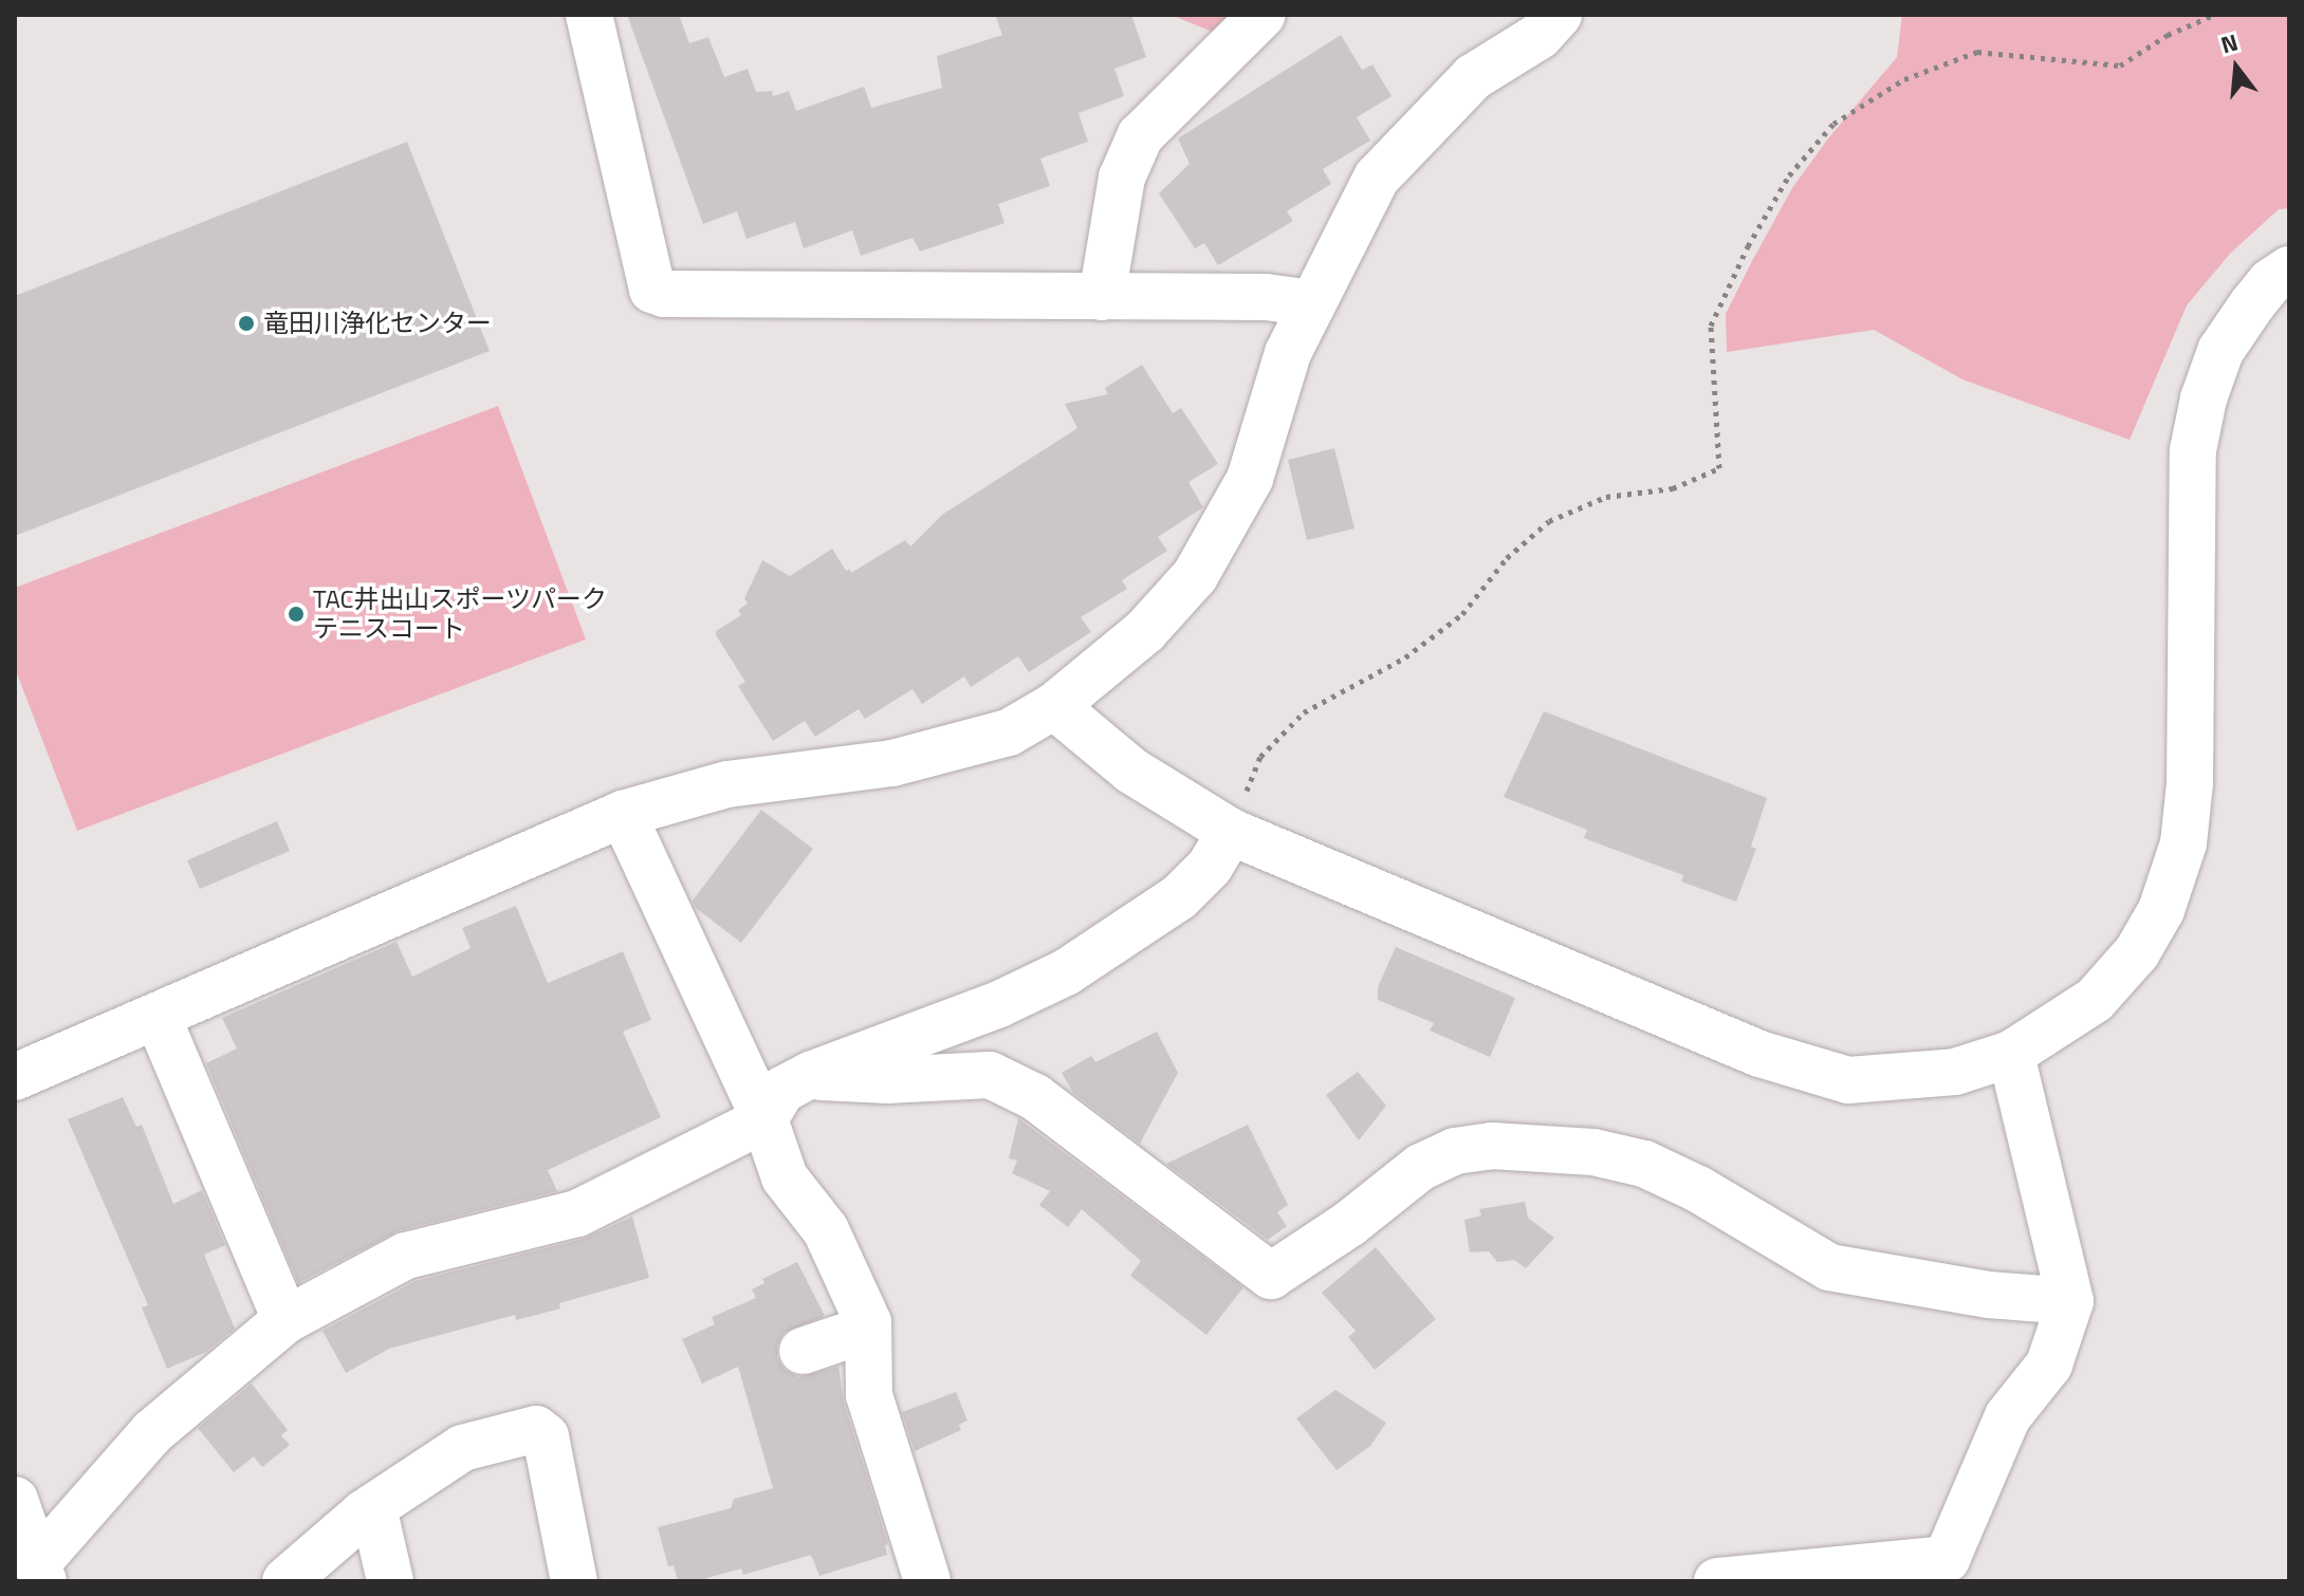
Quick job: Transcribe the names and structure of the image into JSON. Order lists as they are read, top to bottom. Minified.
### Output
{"places":["竜田川浄化センター","TAC井出山スポーツパーク テニスコート"],"north":"top"}
